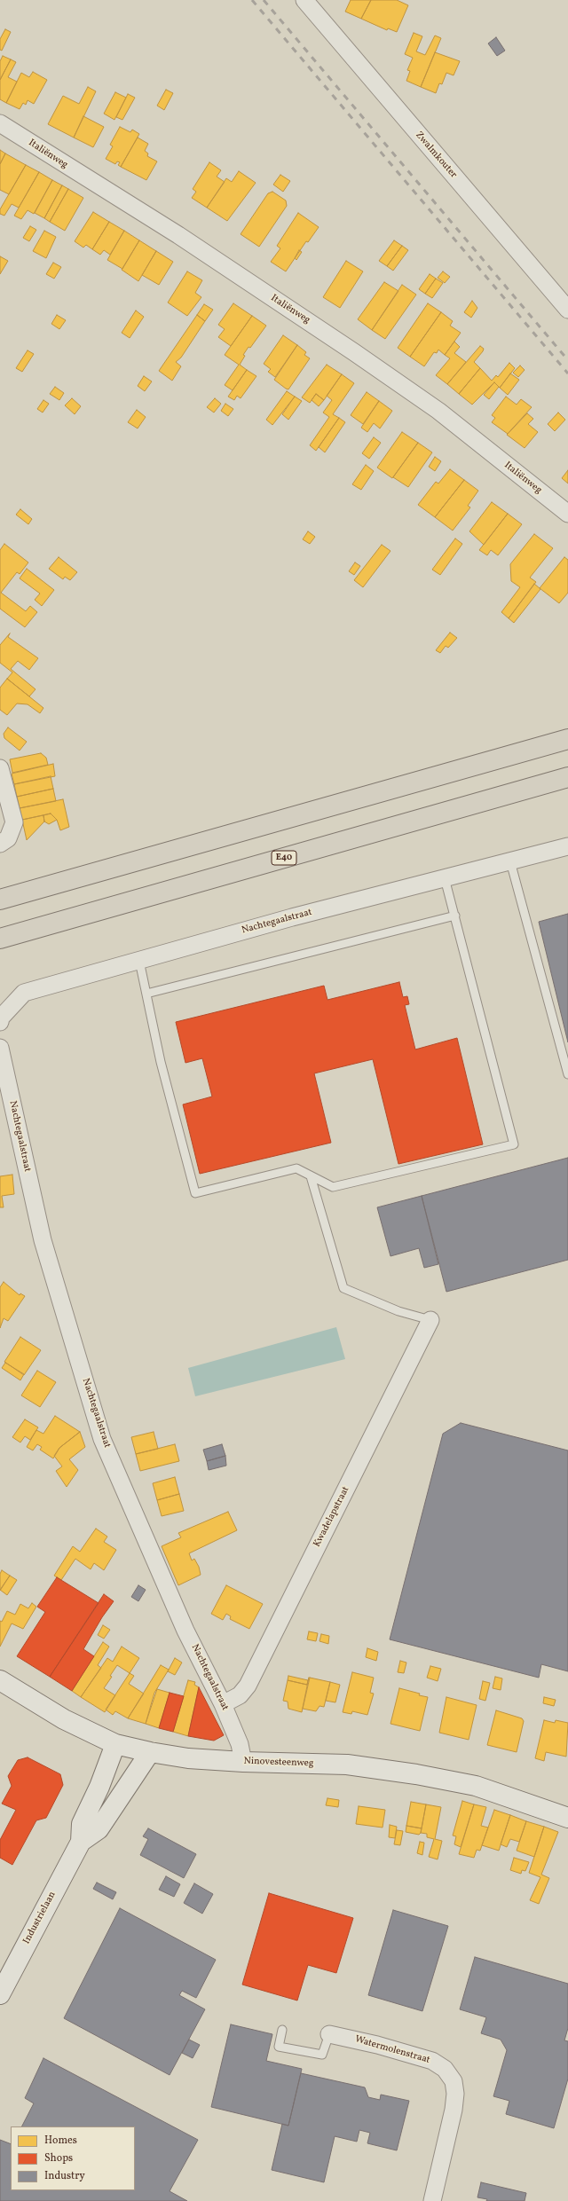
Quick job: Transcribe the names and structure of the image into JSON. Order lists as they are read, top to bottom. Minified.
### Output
{"streets":{"highway":["E40"],"main road":["Ninovesteenweg","Industrielaan"],"street":["Italiënweg","Zwalmkouter","Nachtegaalstraat","Kwadelapstraat","Watermolenstraat"]},"crossings":[["Nachtegaalstraat","Kwadelapstraat"],["Nachtegaalstraat","Ninovesteenweg"],["Ninovesteenweg","Industrielaan"]],"legend":["Homes","Shops","Industry"]}
